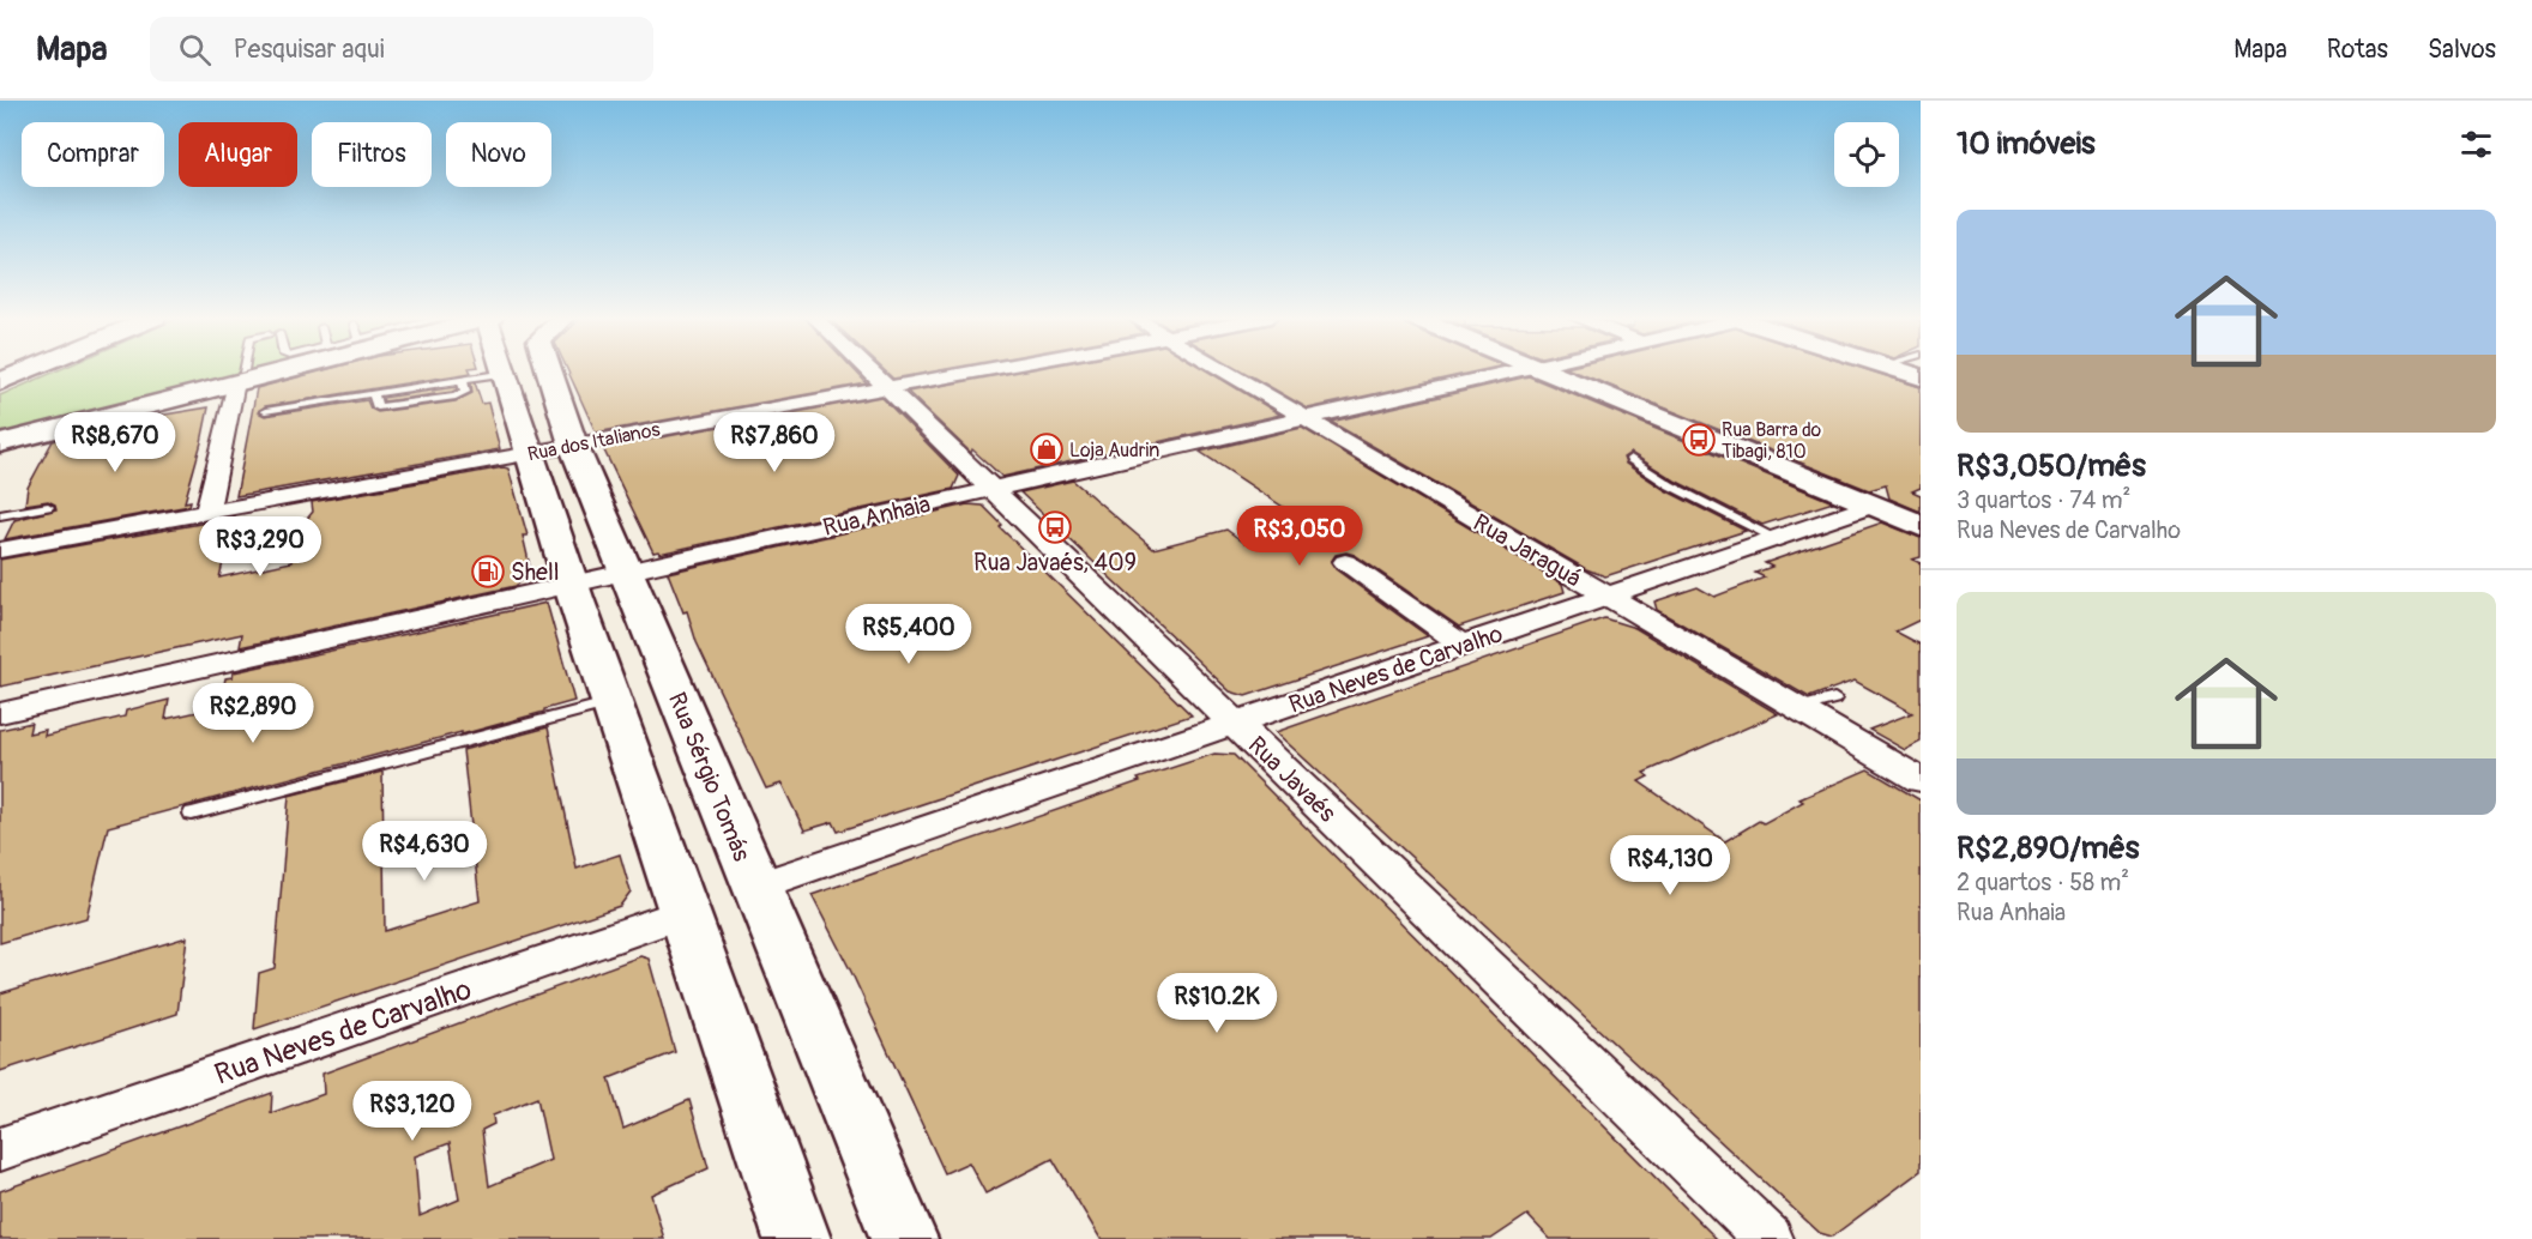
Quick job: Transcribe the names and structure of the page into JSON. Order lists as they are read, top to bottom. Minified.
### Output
{"streets":{"main road":["Rua Sérgio Tomás"],"street":["Rua dos Italianos","Rua Anhaia","Rua Jaraguá","Rua Neves de Carvalho","Rua Javaés"]},"crossings":[["Rua dos Italianos","Rua Sérgio Tomás"],["Rua dos Italianos","Rua Javaés"],["Rua Anhaia","Rua Jaraguá"],["Rua Anhaia","Rua Sérgio Tomás"],["Rua Anhaia","Rua Javaés"],["Rua Jaraguá","Rua Neves de Carvalho"],["Rua Neves de Carvalho","Rua Sérgio Tomás"],["Rua Neves de Carvalho","Rua Javaés"]],"places":{"bus stop":["Rua Barra do Tibagi, 810","Rua Javaés, 409"],"shop":["Loja Audrin"],"fuel station":["Shell"]},"page":{"header":"Mapa","search":"Pesquisar aqui","nav":["Mapa","Rotas","Salvos"],"heading":"10 imóveis","chip":["Comprar","Alugar","Filtros","Novo"],"list":[{"name":"R$3,050/mês","note":"3 quartos · 74 m² · Rua Neves de Carvalho"},{"name":"R$2,890/mês","note":"2 quartos · 58 m² · Rua Anhaia"}],"price":["R$8,670","R$7,860","R$3,050","R$3,290","R$5,400","R$2,890","R$4,630","R$4,130","R$10.2K","R$3,120"]}}
